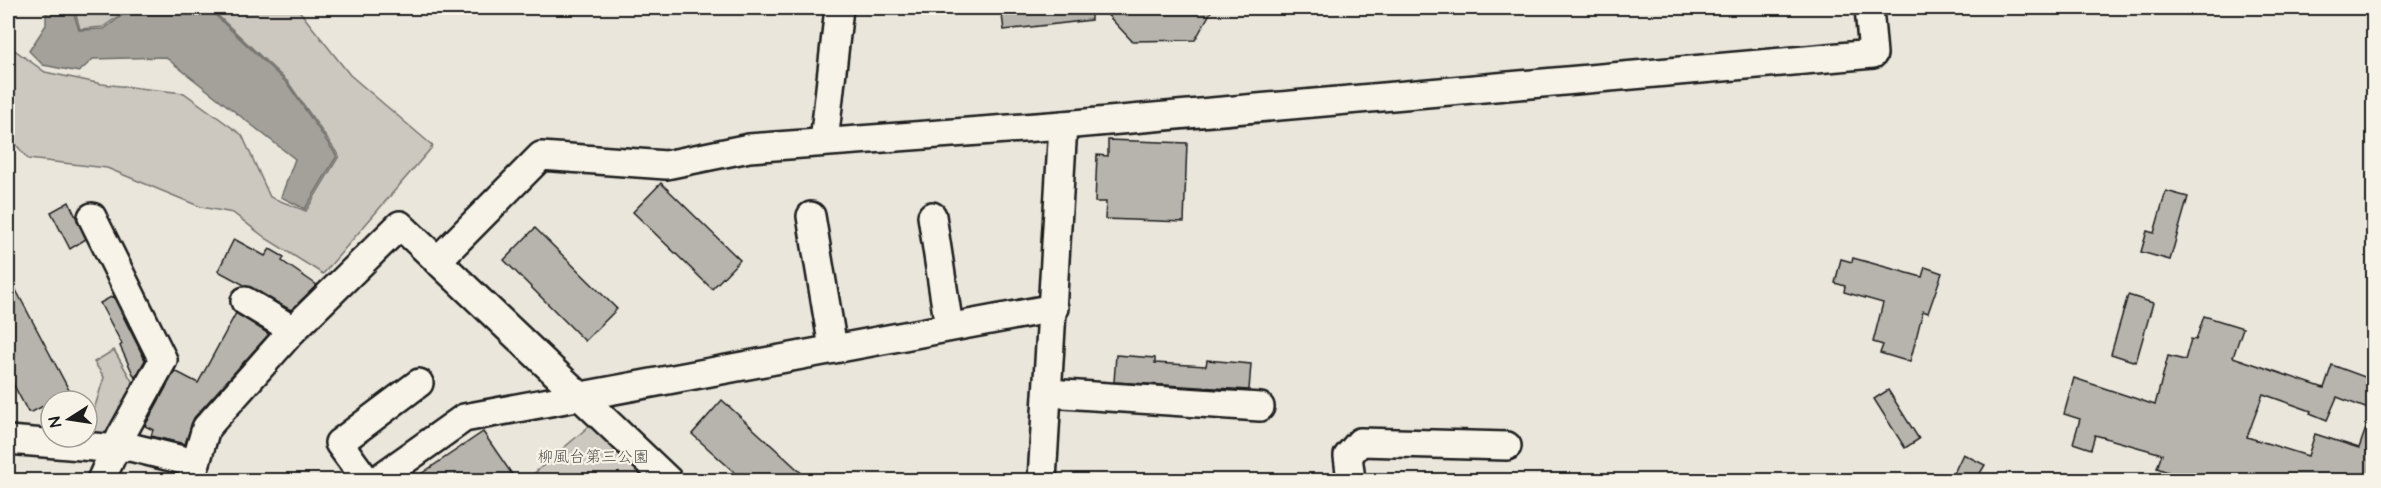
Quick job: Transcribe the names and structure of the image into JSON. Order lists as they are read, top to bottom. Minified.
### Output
{"parks":["柳風台第三公園"],"north":"left"}
